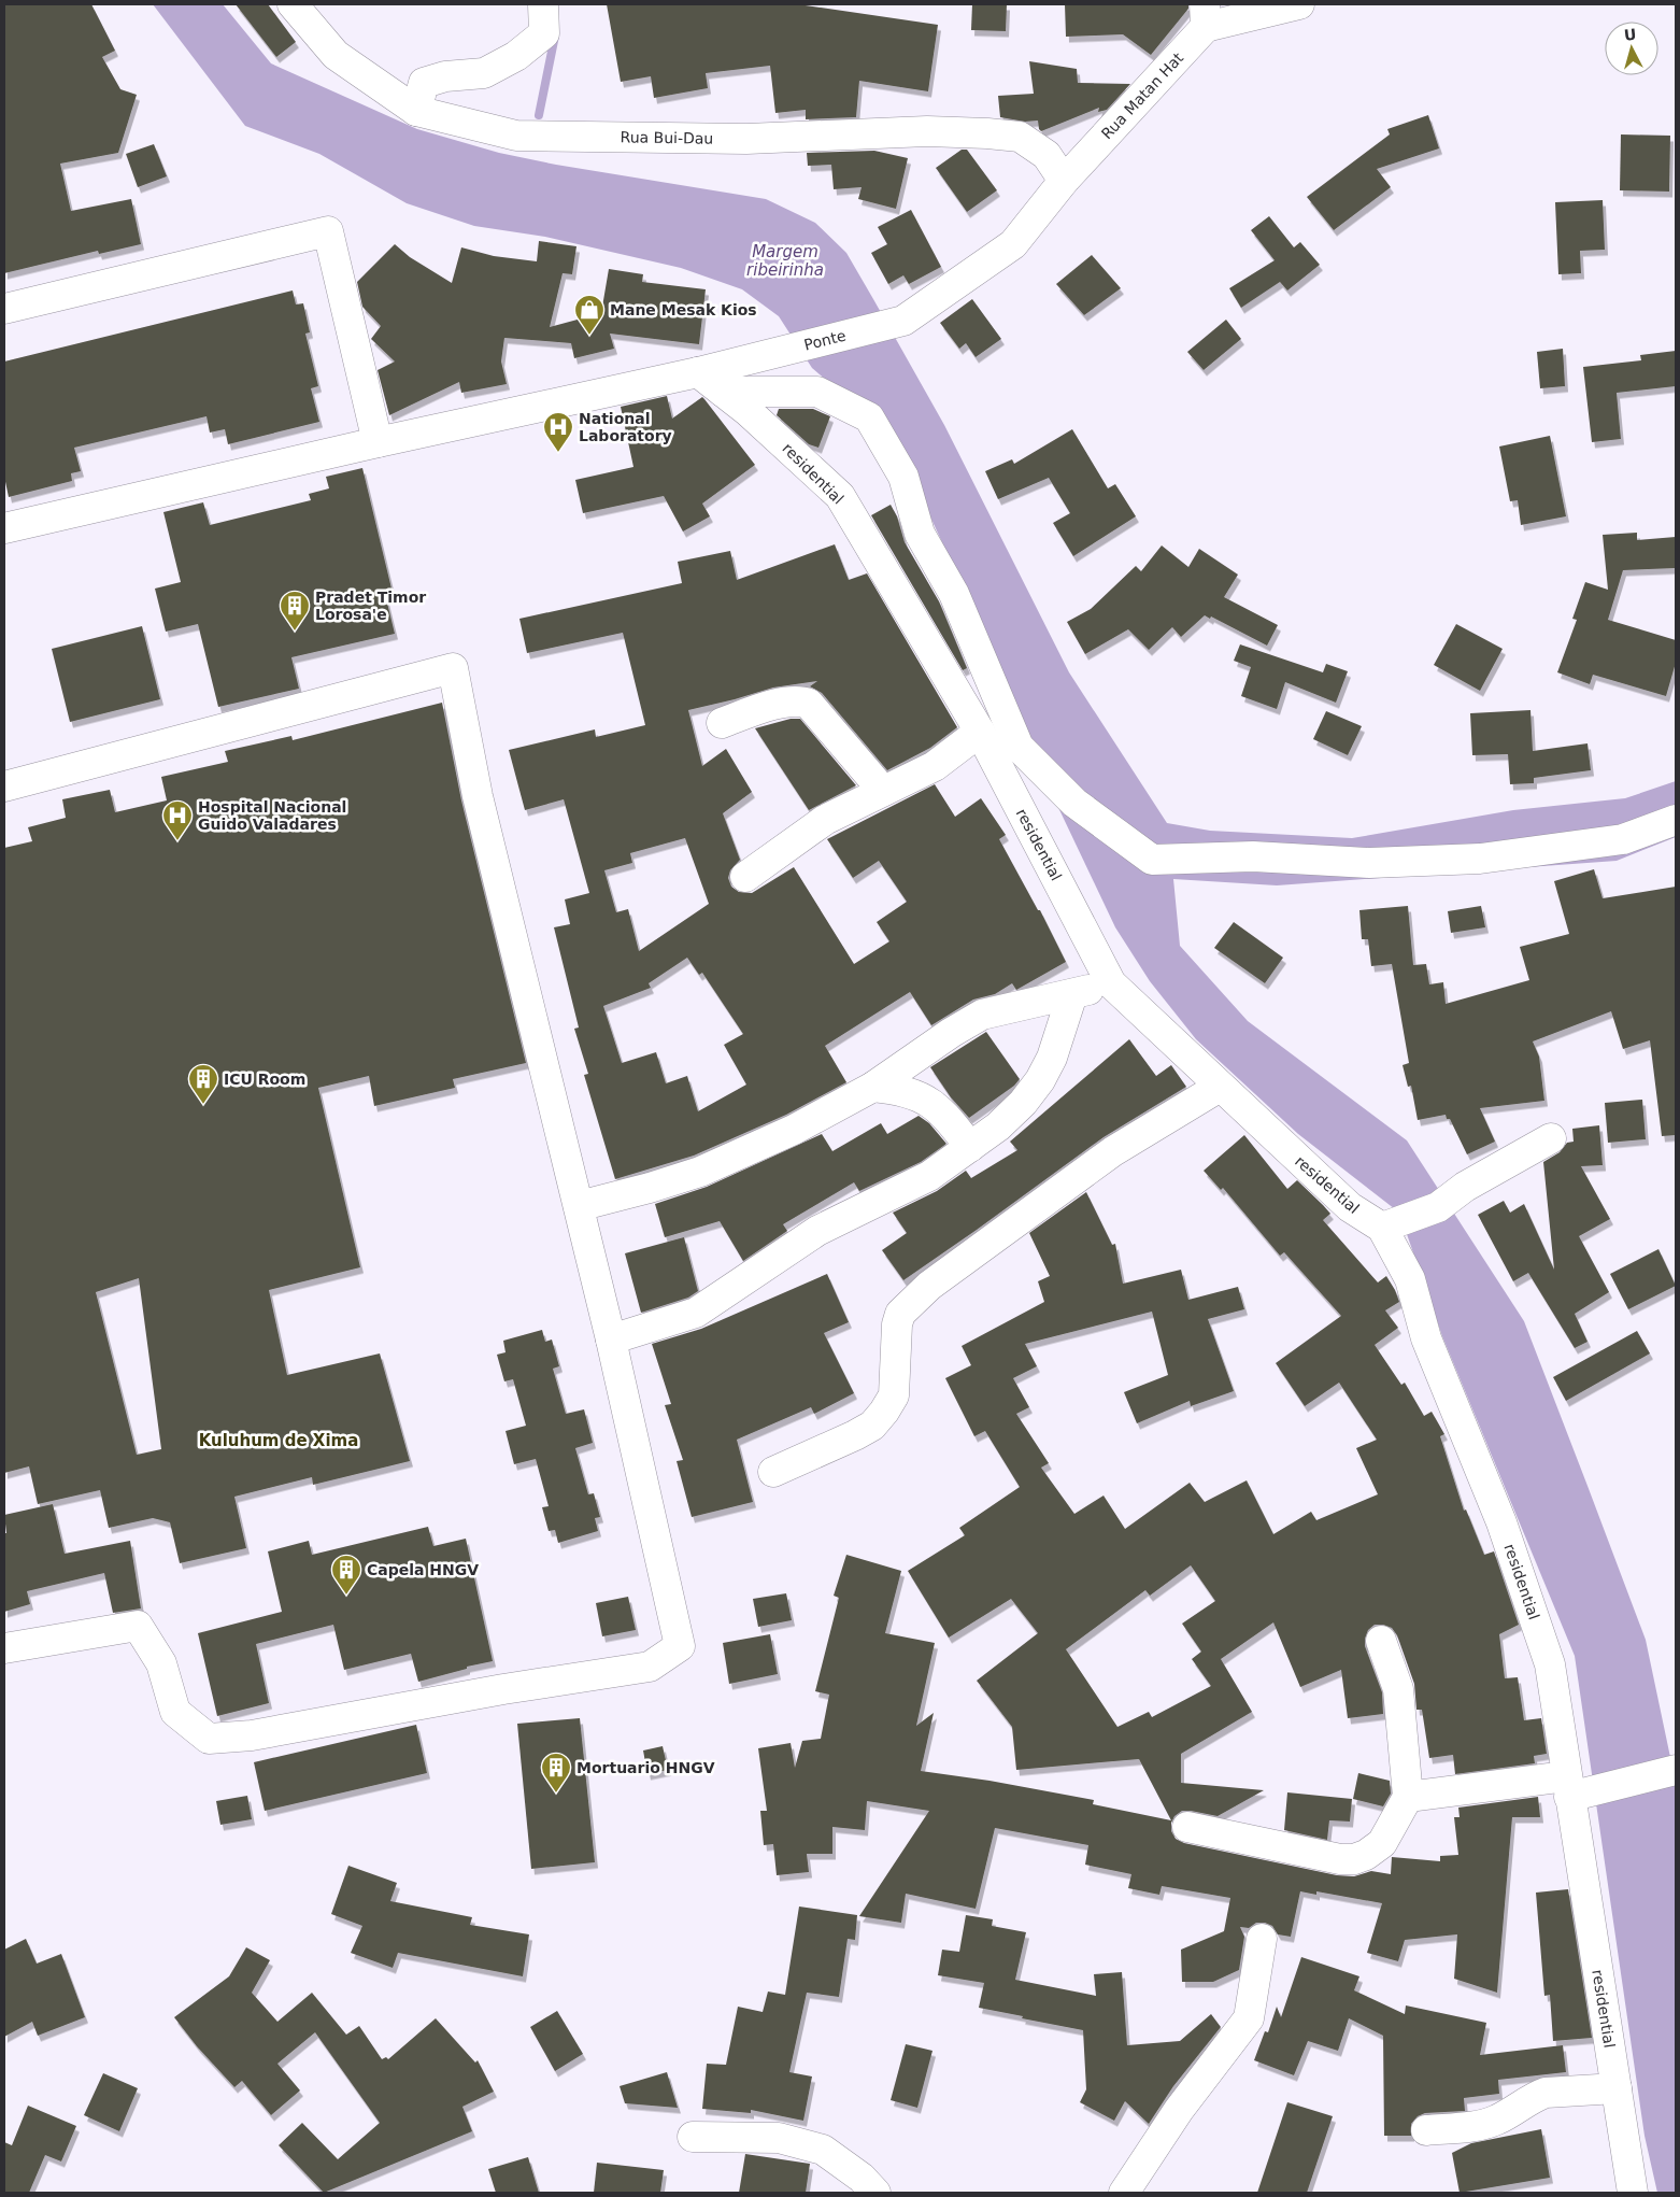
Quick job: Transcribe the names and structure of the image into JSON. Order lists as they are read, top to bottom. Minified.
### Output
{"streets":{"street":["Rua Matan Hat","Rua Bui-Dau","Ponte","residential"]},"crossings":[["Rua Matan Hat","Rua Bui-Dau"],["Rua Matan Hat","Ponte"],["Ponte","residential"]],"districts":["Kuluhum de Xima"],"water":["Margem ribeirinha"],"places":{"shop":["Mane Mesak Kios"],"hospital":["National Laboratory","Hospital Nacional Guido Valadares"],"building":["Pradet Timor Lorosa'e","ICU Room","Capela HNGV","Mortuario HNGV"]},"north":"top"}
